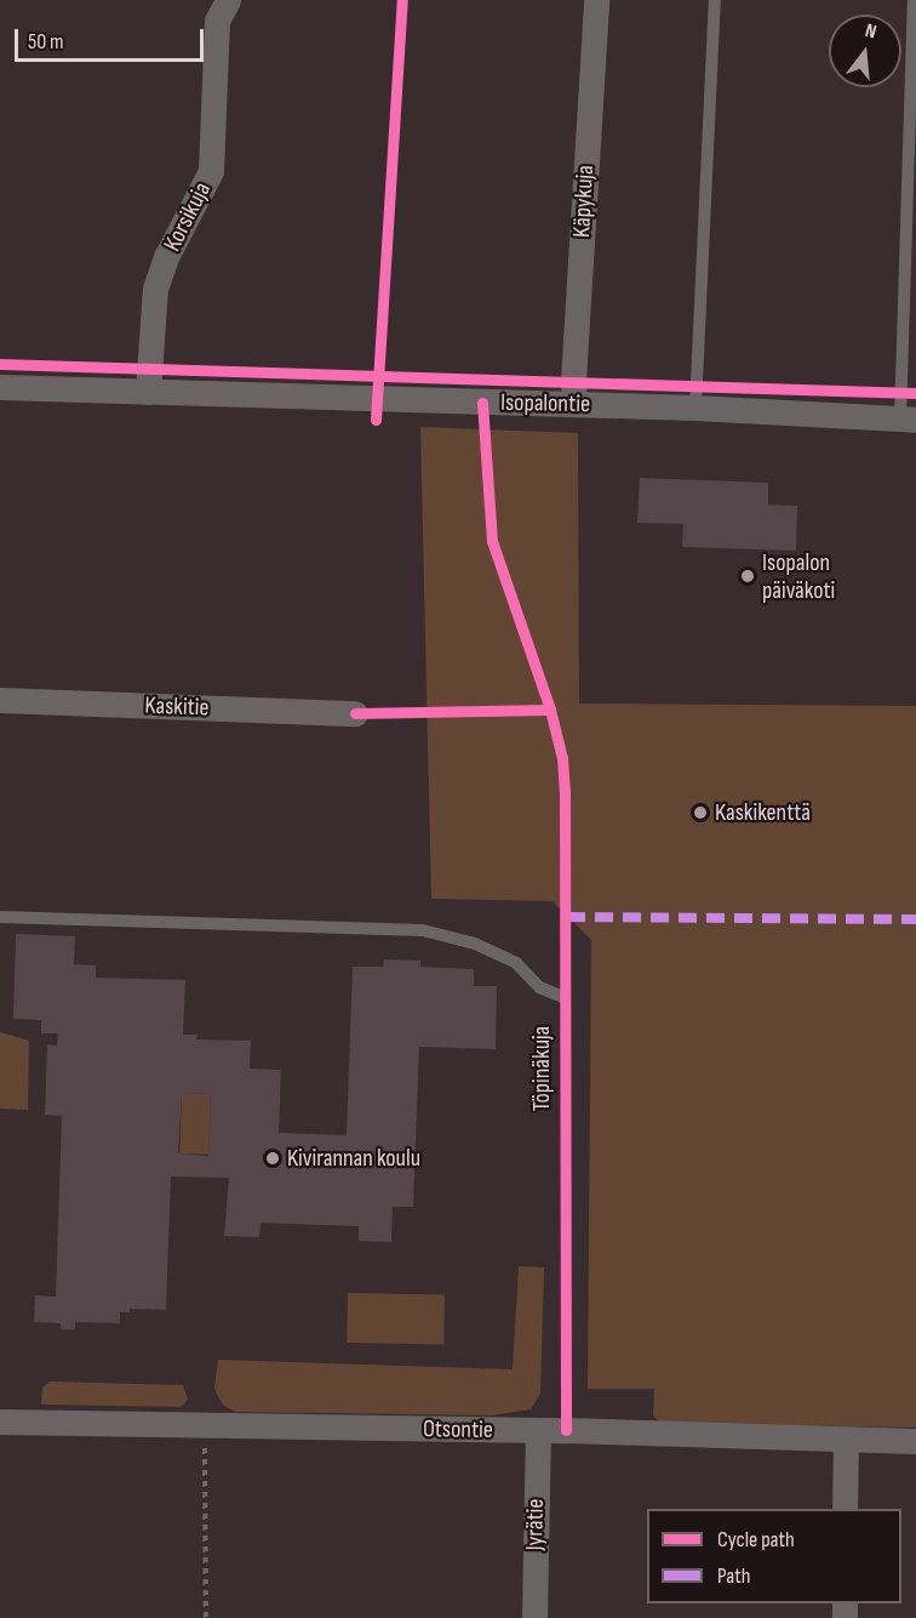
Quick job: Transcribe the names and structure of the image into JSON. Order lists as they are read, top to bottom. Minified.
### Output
{"streets":{"street":["Käpykuja","Korsikuja","Isopalontie","Kaskitie","Otsontie","Jyrätie"],"cycle path":["Töpinäkuja"]},"crossings":[["Käpykuja","Isopalontie"],["Korsikuja","Isopalontie"],["Otsontie","Jyrätie"]],"places":["Isopalon päiväkoti","Kaskikenttä","Kivirannan koulu"],"legend":["Cycle path","Path"],"scale_bar":"50 m","north":"top"}
